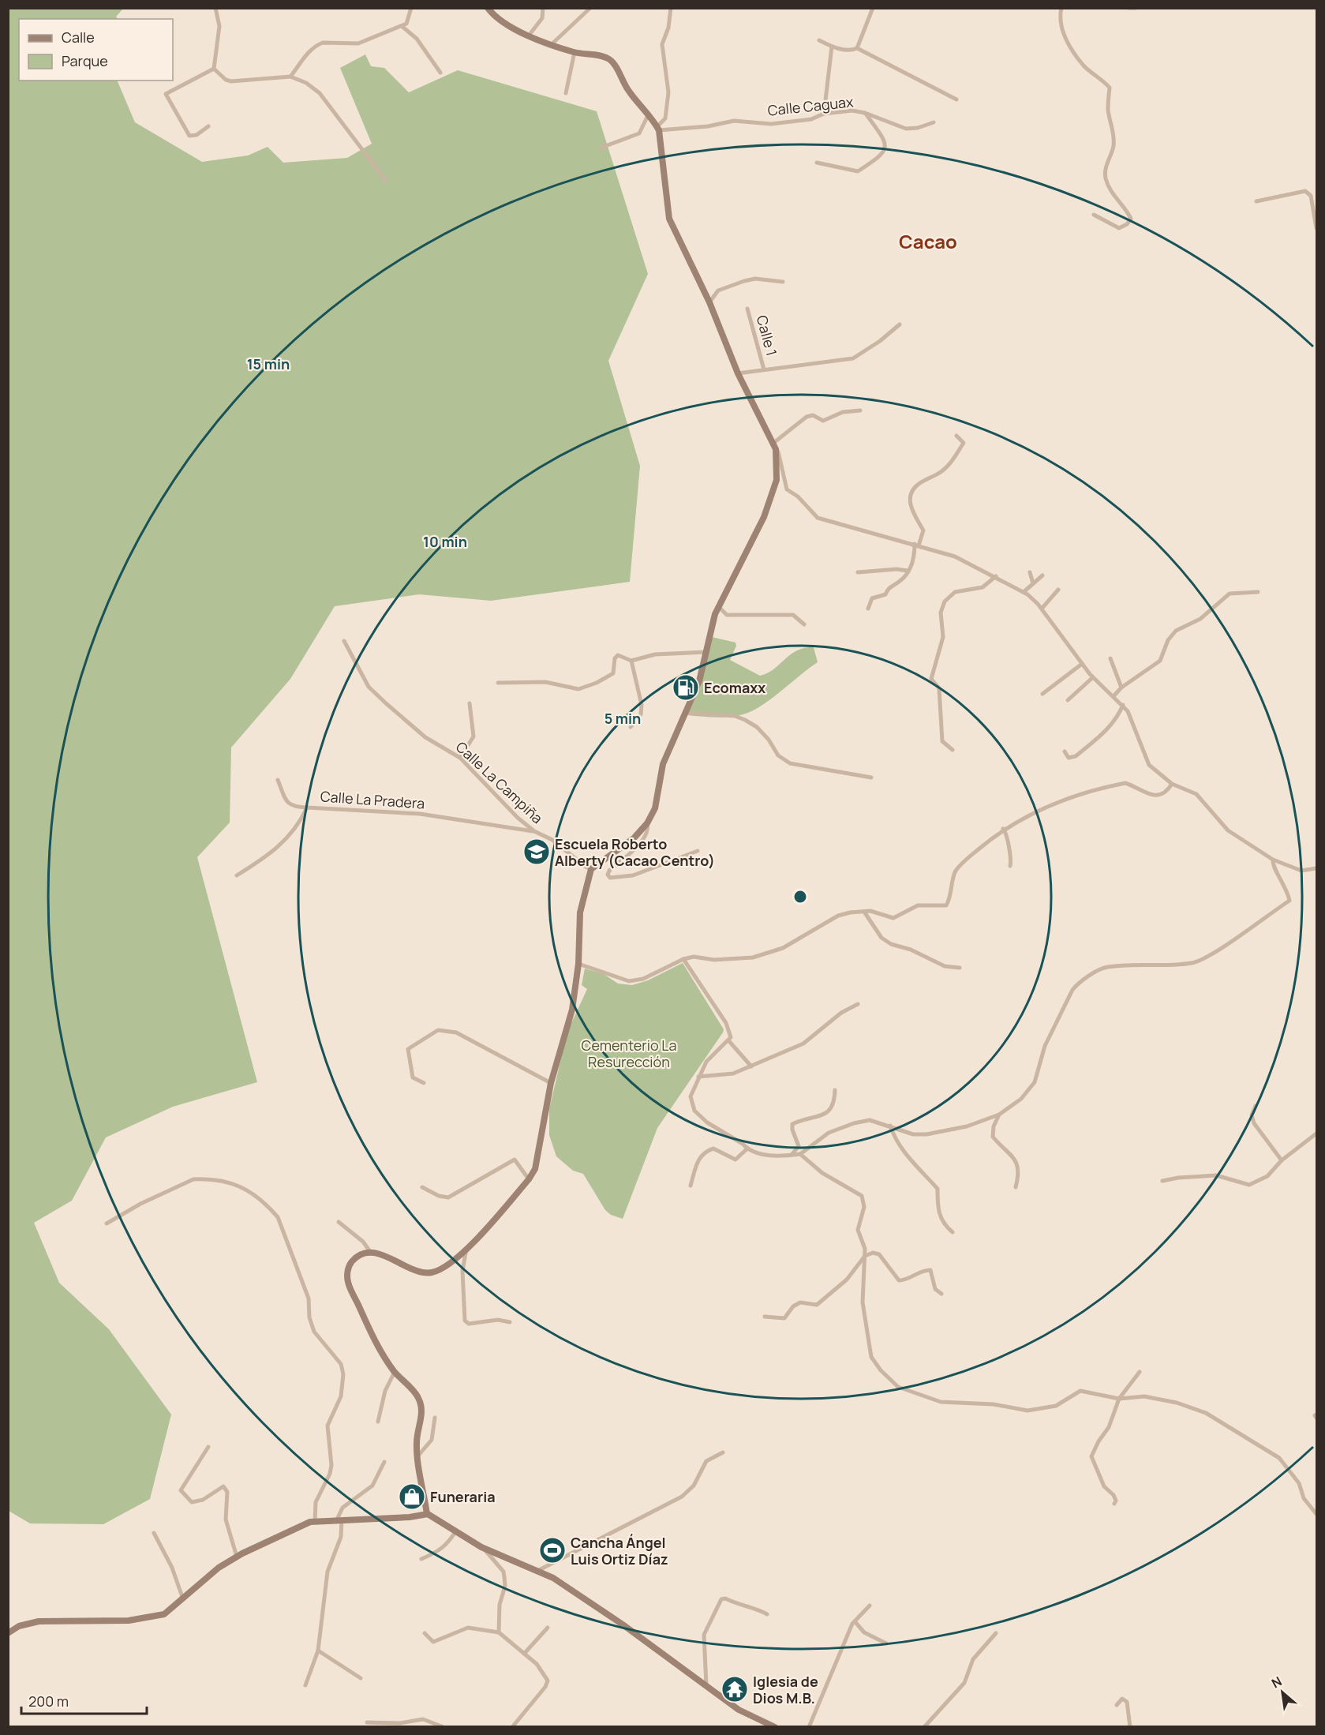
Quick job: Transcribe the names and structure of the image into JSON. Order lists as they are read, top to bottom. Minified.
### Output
{"streets":{"street":["Calle Caguax","Calle 1","Calle La Campiña","Calle La Pradera"]},"crossings":[["Calle La Campiña","Calle La Pradera"]],"districts":["Cacao"],"parks":["Cementerio La Resurección"],"places":{"fuel station":["Ecomaxx"],"school or university":["Escuela Roberto Alberty (Cacao Centro)"],"shop":["Funeraria"],"sports":["Cancha Ángel Luis Ortiz Díaz"],"temple":["Iglesia de Dios M.B."]},"legend":["Calle","Parque"],"scale_bar":"200 m","north":"top left","rings":["15 min","10 min","5 min"]}
